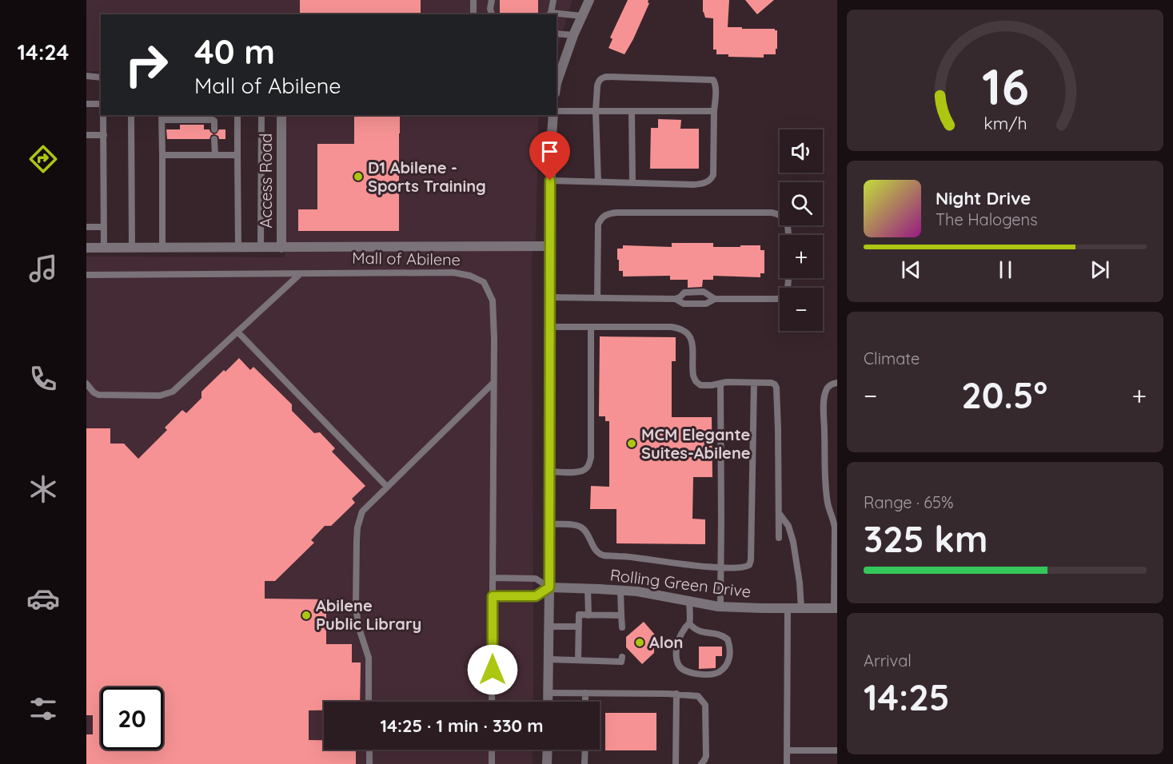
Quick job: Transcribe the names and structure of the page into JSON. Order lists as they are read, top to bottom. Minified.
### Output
{"streets":{"street":["Access Road","Mall of Abilene","Rolling Green Drive"]},"crossings":[["Access Road","Mall of Abilene"]],"places":["D1 Abilene - Sports Training","MCM Elegante Suites-Abilene","Abilene Public Library","Alon"],"page":{"tabs":"14:24","turn":["40 m","Mall of Abilene"],"map_buttons":["+","−"],"song":["Night Drive","The Halogens"],"tile":["Climate",["Range · 65%","325 km"],["Arrival","14:25"]],"heat":["−","20.5°","+"],"limit":"20","trip":"14:25 · 1 min · 330 m","gauge":["16","km/h"]}}
